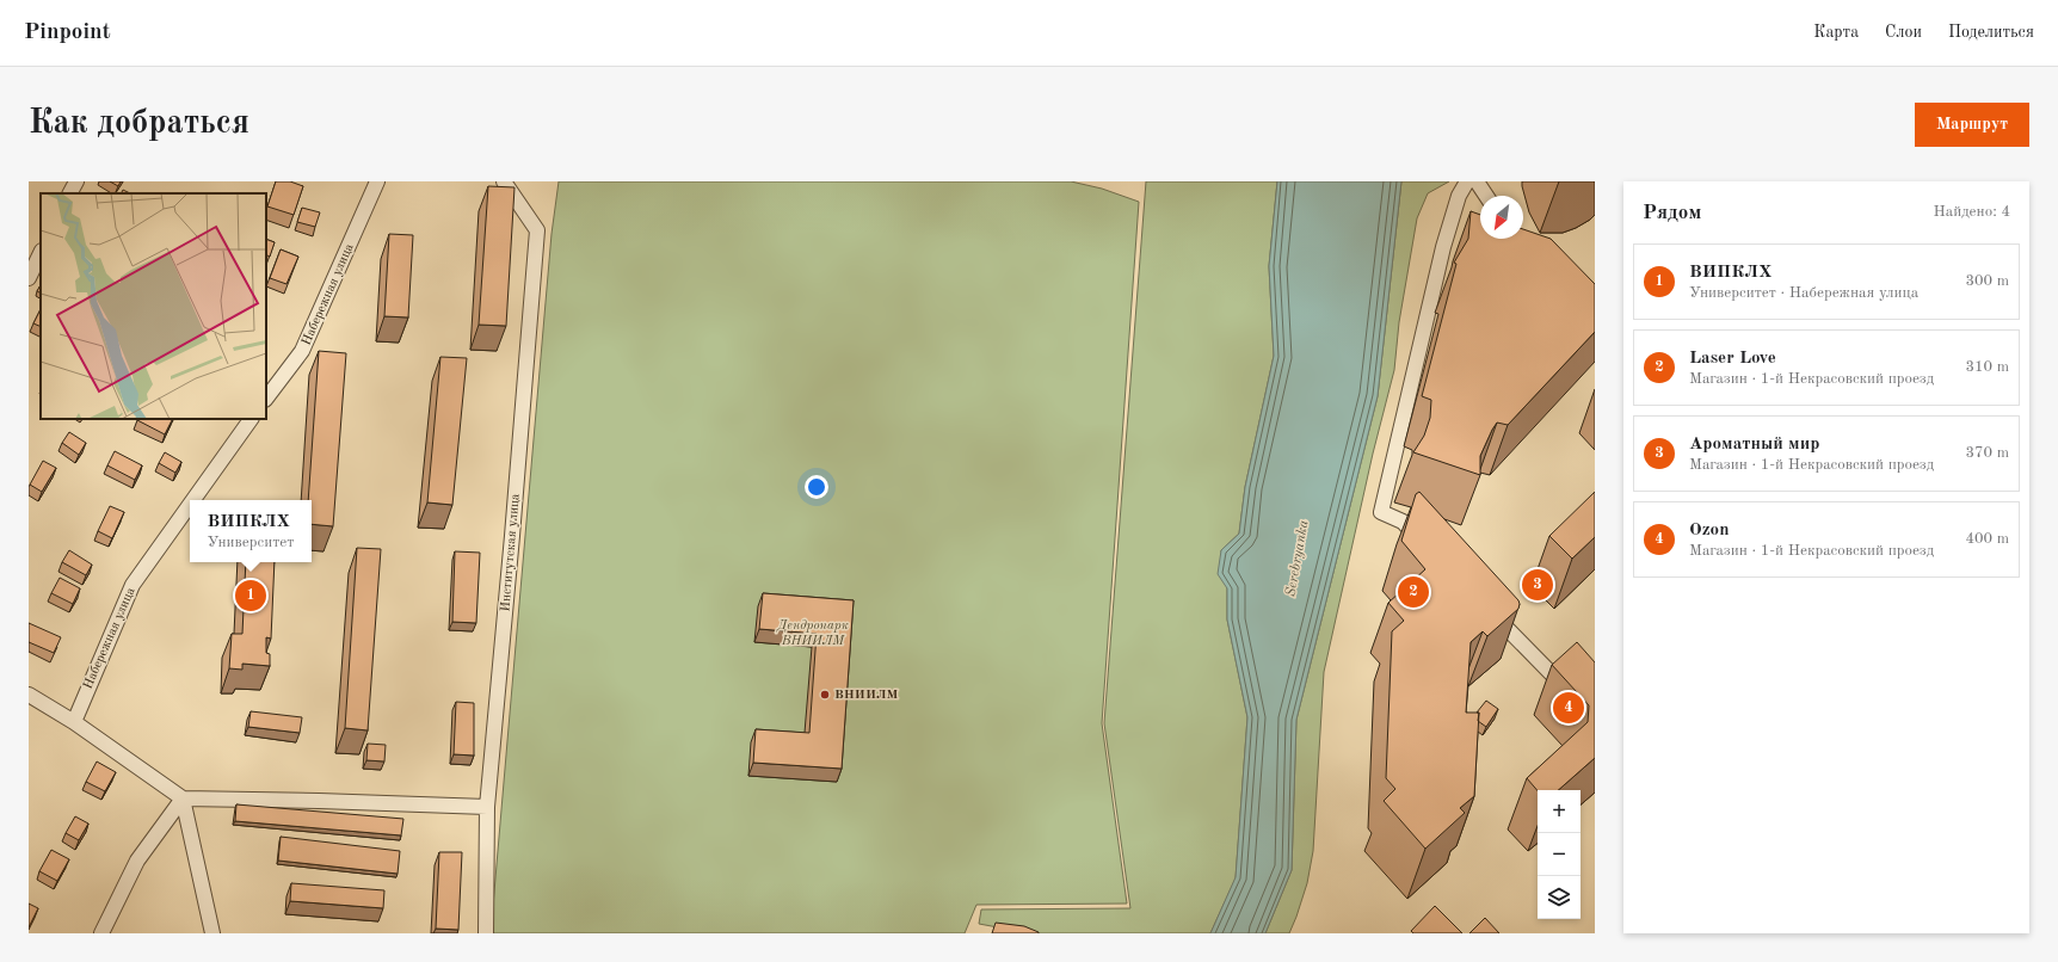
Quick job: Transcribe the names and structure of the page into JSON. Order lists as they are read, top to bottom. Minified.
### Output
{"streets":{"street":["Набережная улица","Институтская улица"]},"water":["Serebryanka"],"parks":["Дендропарк ВНИИЛМ"],"places":["ВНИИЛМ"],"north":"bottom left","page":{"header":"Pinpoint","nav":["Карта","Слои","Поделиться"],"buttons":"Маршрут","title":"Как добраться","heading":["Рядом","Найдено: 4"],"list":[{"mark":"1","name":"ВИПКЛХ","note":"Университет · Набережная улица","value":"300 m"},{"mark":"2","name":"Laser Love","note":"Магазин · 1-й Некрасовский проезд","value":"310 m"},{"mark":"3","name":"Ароматный мир","note":"Магазин · 1-й Некрасовский проезд","value":"370 m"},{"mark":"4","name":"Ozon","note":"Магазин · 1-й Некрасовский проезд","value":"400 m"}],"popup":["ВИПКЛХ","Университет"],"pins":["3","2","1","4"],"map_buttons":["+","−"]}}
